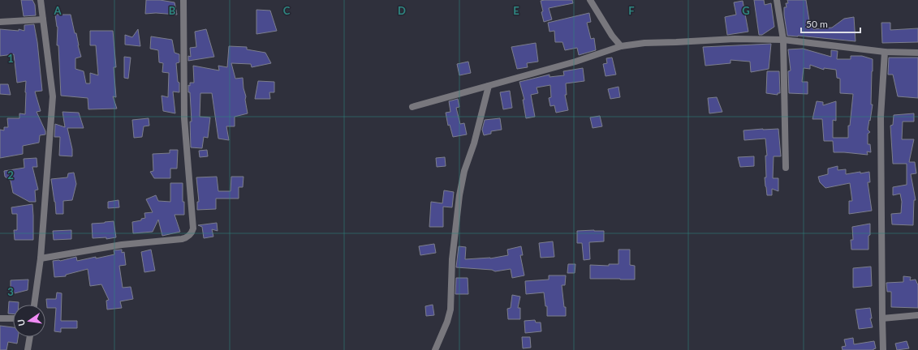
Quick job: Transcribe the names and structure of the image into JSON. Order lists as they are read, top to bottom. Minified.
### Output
{"scale_bar":"50 m","north":"left","grid":{"columns":["A","B","C","D","E","F","G"],"rows":["1","2","3"]}}
